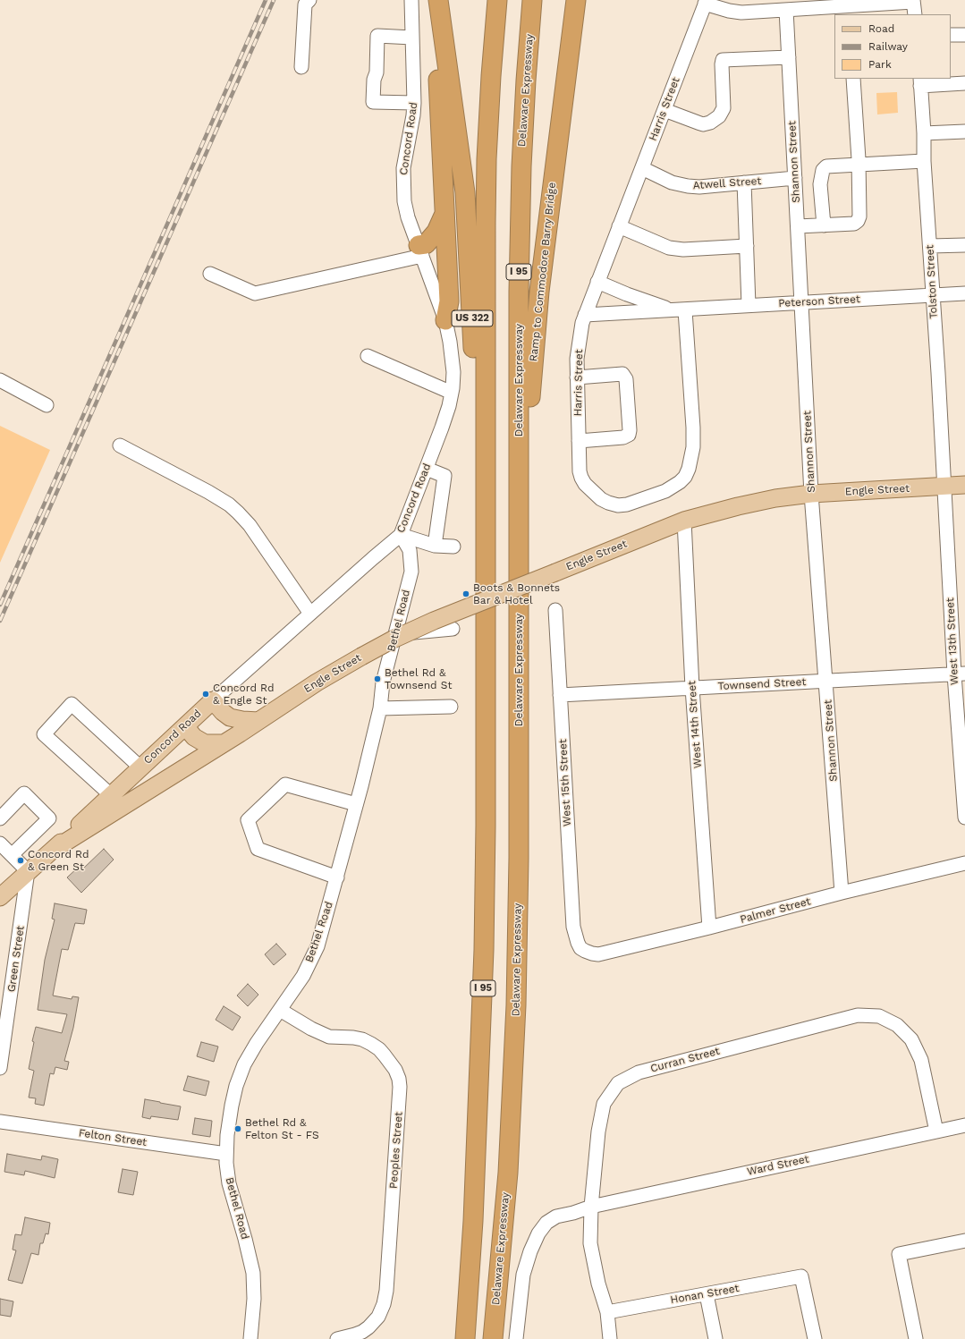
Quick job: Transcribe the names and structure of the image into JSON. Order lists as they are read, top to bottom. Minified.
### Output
{"streets":{"highway":["Delaware Expressway","I 95","Ramp to Commodore Barry Bridge","US 322"],"main road":["Concord Road","Engle Street"],"street":["Harris Street","Shannon Street","Atwell Street","Tolston Street","Peterson Street","Bethel Road","West 13th Street","Townsend Street","West 14th Street","West 15th Street","Palmer Street","Green Street","Curran Street","Felton Street","Peoples Street","Ward Street","Honan Street"]},"crossings":[["Delaware Expressway","Ramp to Commodore Barry Bridge"],["Harris Street","Atwell Street"],["Harris Street","Peterson Street"],["Concord Road","Engle Street"],["Concord Road","Bethel Road"],["Concord Road","Green Street"],["Shannon Street","Atwell Street"],["Shannon Street","Peterson Street"],["Shannon Street","Engle Street"],["Shannon Street","Townsend Street"],["Shannon Street","Palmer Street"],["I 95","US 322"],["Tolston Street","Peterson Street"],["Tolston Street","Engle Street"],["Tolston Street","West 13th Street"],["Engle Street","West 13th Street"],["Engle Street","West 14th Street"],["Bethel Road","Felton Street"],["Bethel Road","Peoples Street"],["West 13th Street","Townsend Street"],["Townsend Street","West 14th Street"],["Townsend Street","West 15th Street"],["West 14th Street","Palmer Street"],["West 15th Street","Palmer Street"],["Curran Street","Ward Street"],["Curran Street","Honan Street"]],"places":["Boots & Bonnets Bar & Hotel","Bethel Rd & Townsend St","Concord Rd & Engle St","Concord Rd & Green St","Bethel Rd & Felton St - FS"],"legend":["Road","Railway","Park"]}
